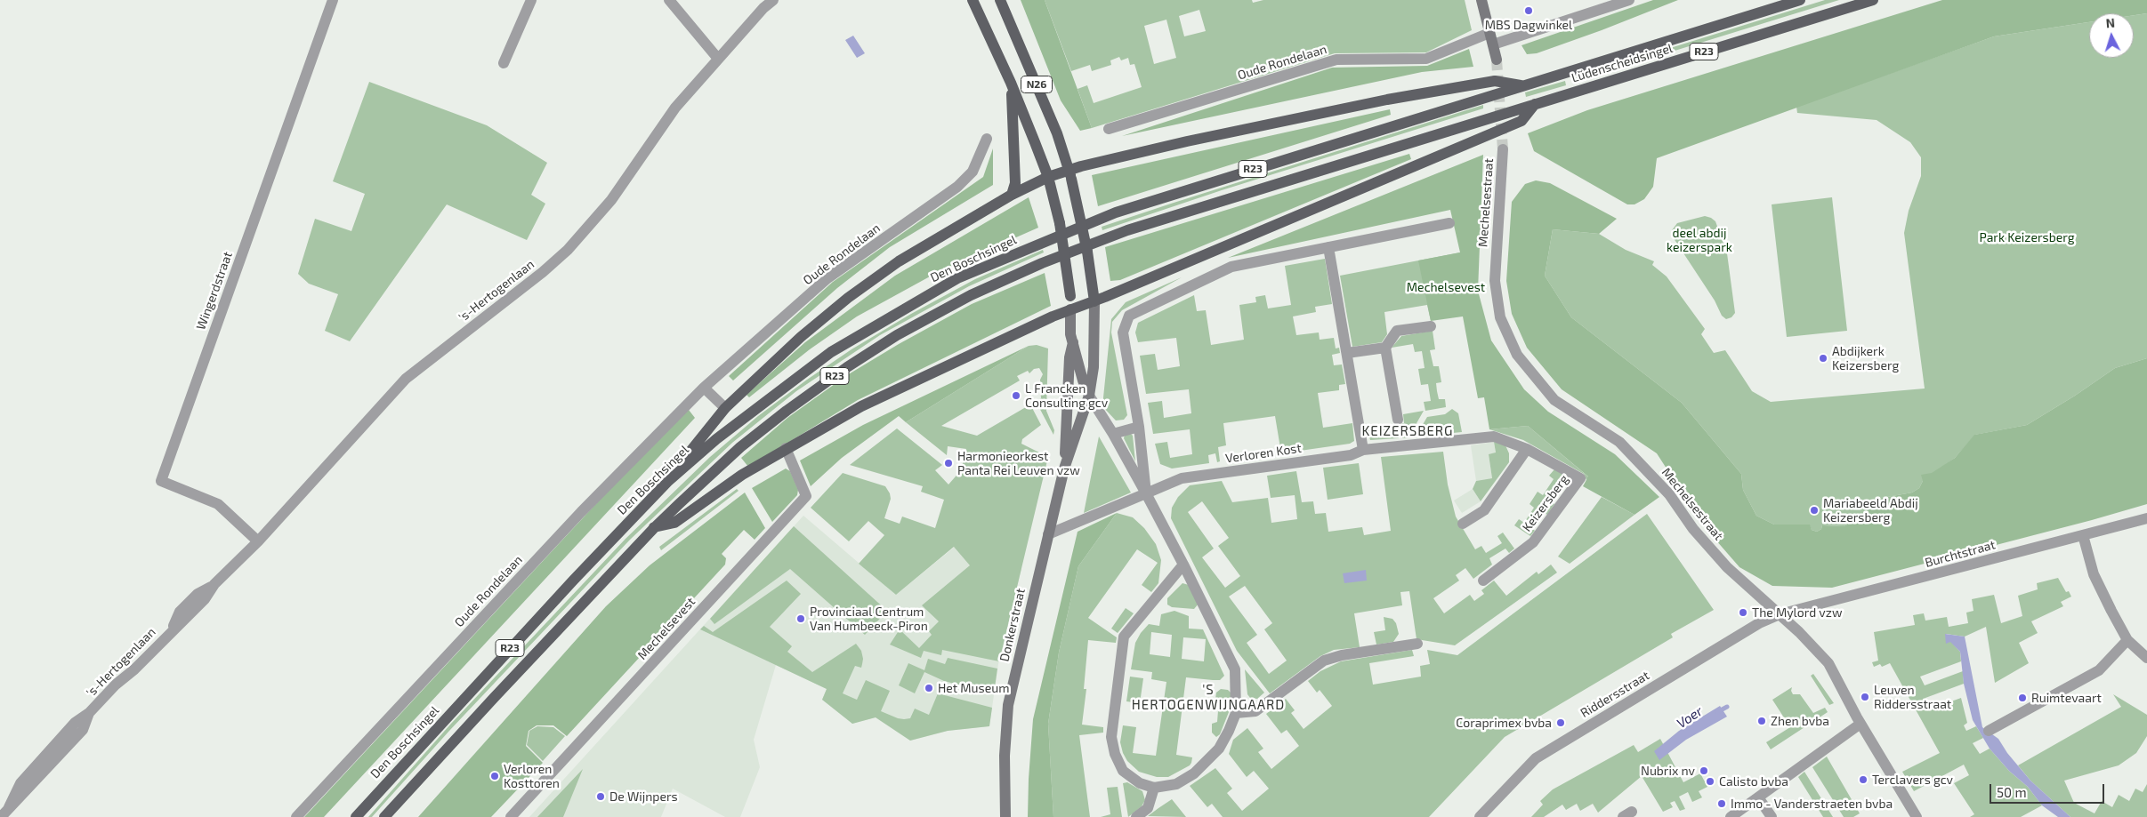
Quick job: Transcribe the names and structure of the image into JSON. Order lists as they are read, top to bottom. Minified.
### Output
{"streets":{"main road":["R23","Lüdenscheidsingel","N26","Den Boschsingel"],"street":["Oude Rondelaan","Mechelsestraat","Wingerdstraat","'s-Hertogenlaan","Verloren Kost","Keizersberg","Burchtstraat","Donkerstraat","Mechelsevest","Riddersstraat"]},"crossings":[["R23","Lüdenscheidsingel"],["Lüdenscheidsingel","Den Boschsingel"],["N26","Donkerstraat"],["Mechelsestraat","Burchtstraat"],["Mechelsestraat","Riddersstraat"],["Wingerdstraat","'s-Hertogenlaan"],["Verloren Kost","Keizersberg"],["Verloren Kost","Donkerstraat"],["Burchtstraat","Riddersstraat"]],"districts":["KEIZERSBERG","'S HERTOGENWIJNGAARD"],"water":["Voer"],"parks":["deel abdij keizerspark","Park Keizersberg","Mechelsevest"],"places":["MBS Dagwinkel","Abdijkerk Keizersberg","L Francken Consulting gcv","Harmonieorkest Panta Rei Leuven vzw","Mariabeeld Abdij Keizersberg","The Mylord vzw","Provinciaal Centrum Van Humbeeck-Piron","Het Museum","Leuven Riddersstraat","Ruimtevaart","Zhen bvba","Coraprimex bvba","Nubrix nv","Verloren Kosttoren","Terclavers gcv","Calisto bvba","De Wijnpers","Immo - Vanderstraeten bvba"],"scale_bar":"50 m","north":"top"}
